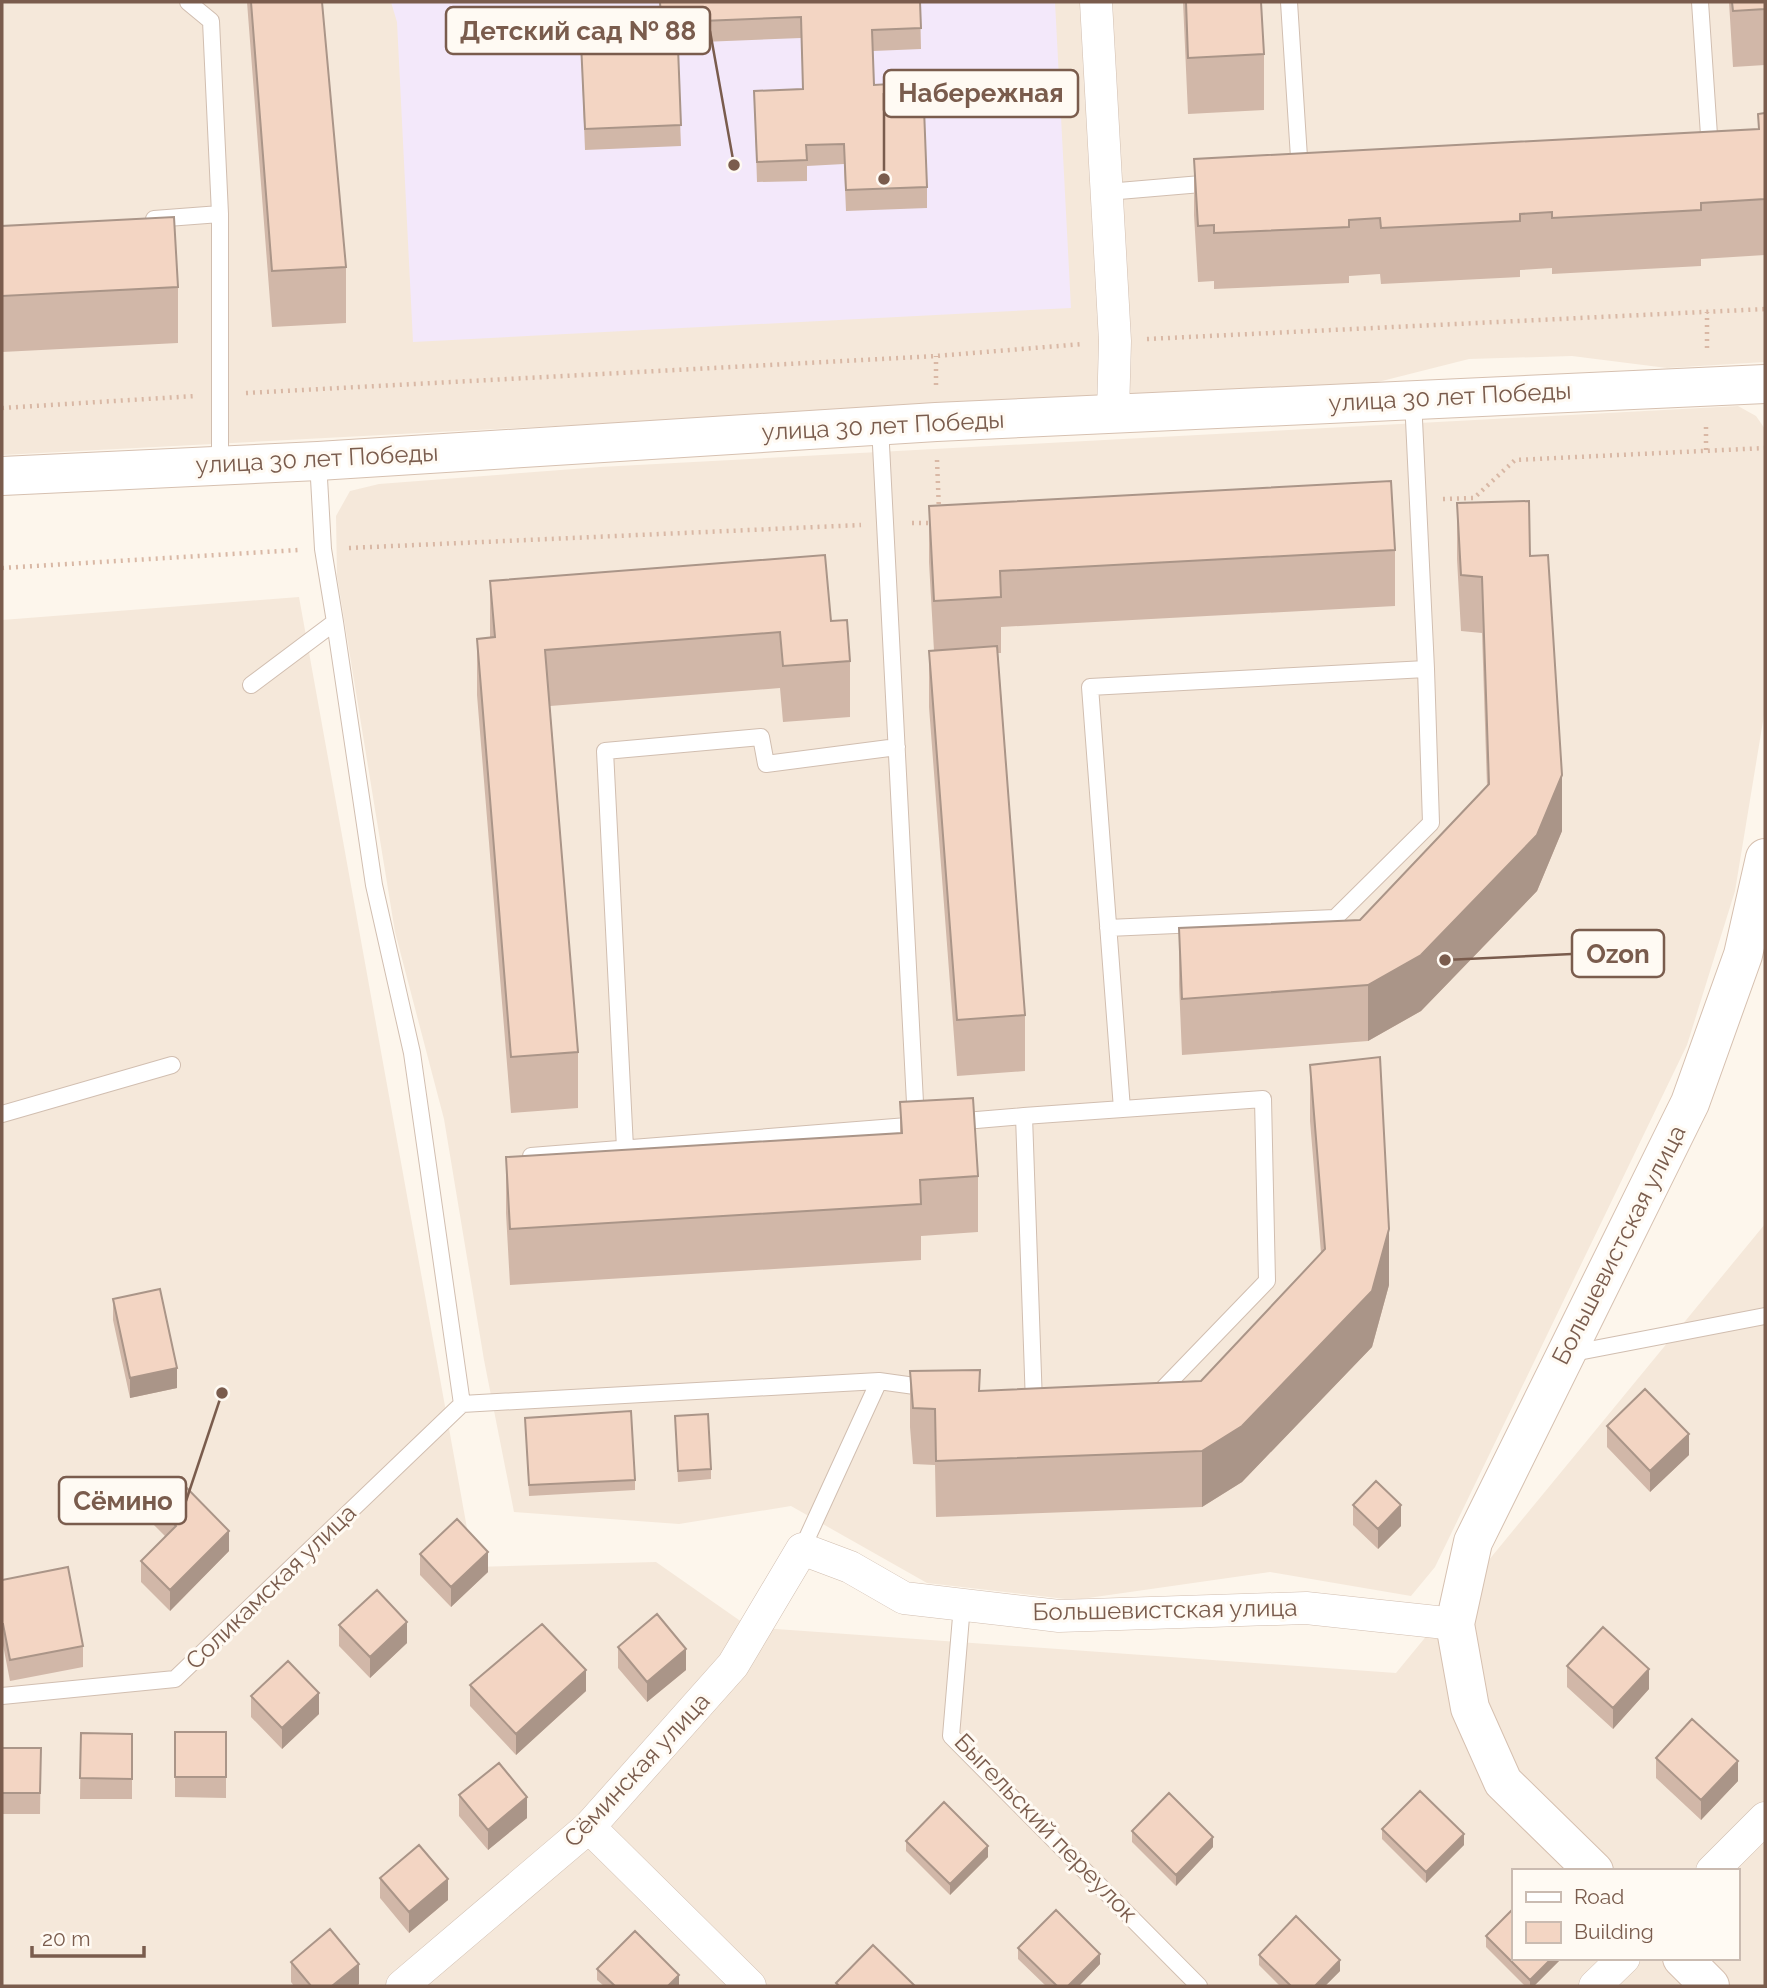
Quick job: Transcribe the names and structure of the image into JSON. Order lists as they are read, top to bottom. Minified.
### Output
{"streets":{"street":["улица 30 лет Победы","Большевистская улица","Сёминская улица"],"lane":["Соликамская улица","Быгельский переулок"]},"crossings":[["Большевистская улица","Сёминская улица"],["Большевистская улица","Быгельский переулок"]],"places":["Детский сад № 88","Набережная","Ozon","Сёмино"],"legend":["Road","Building"],"scale_bar":"20 m"}
